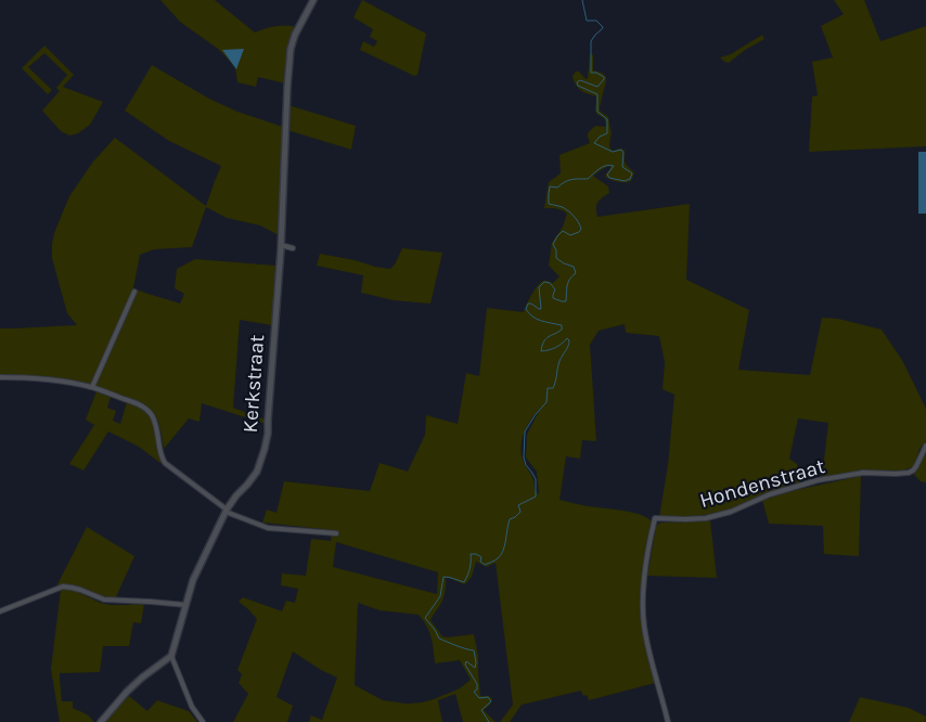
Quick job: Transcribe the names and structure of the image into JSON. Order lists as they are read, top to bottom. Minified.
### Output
{"streets":{"street":["Kerkstraat","Hondenstraat"]}}
